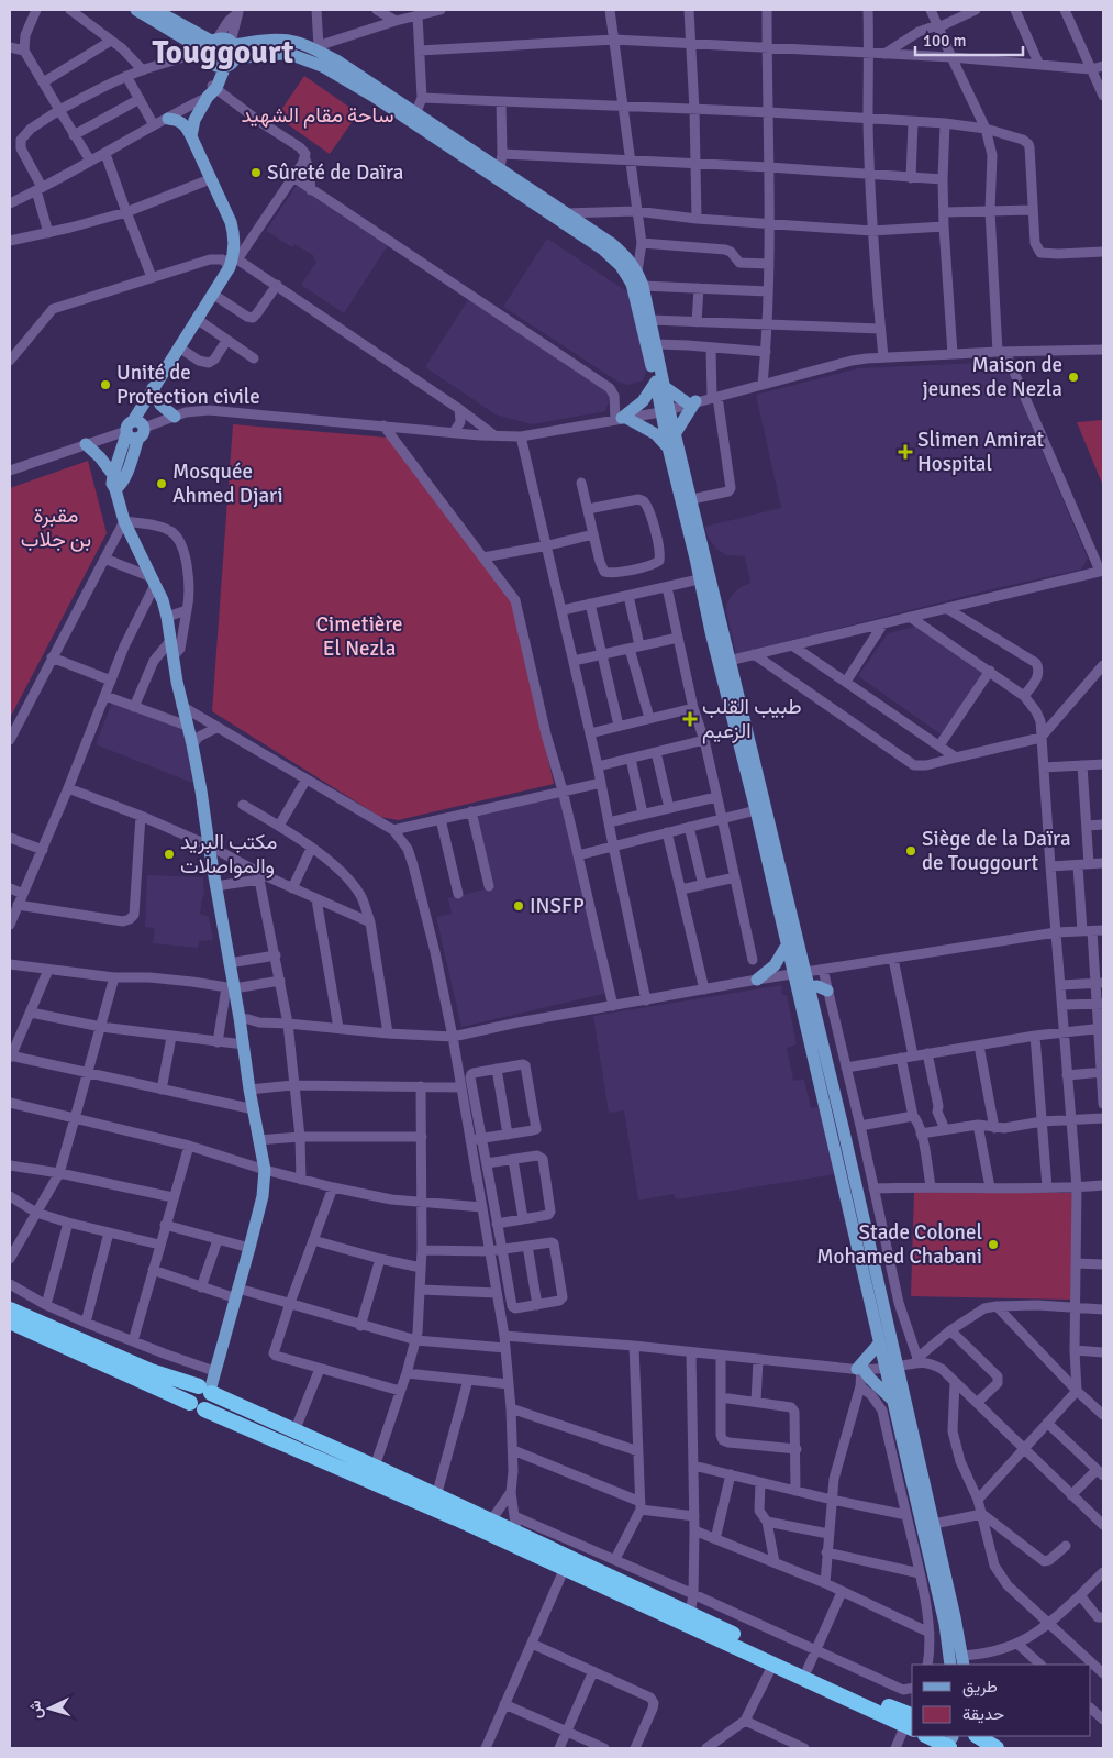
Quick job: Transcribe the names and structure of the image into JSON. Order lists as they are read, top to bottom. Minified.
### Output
{"districts":["Touggourt"],"parks":["ساحة مقام الشهيد","مقبرة بن جلاب","Cimetière El Nezla"],"places":{"other":["Sûreté de Daïra","Maison de jeunes de Nezla","Unité de Protection civile","Mosquée Ahmed Djari","Siège de la Daïra de Touggourt","مكتب البريد والمواصلات","INSFP","Stade Colonel Mohamed Chabani"],"health":["Slimen Amirat Hospital","طبيب القلب الزعيم"]},"legend":["طريق","حديقة"],"scale_bar":"100 m","north":"left"}
